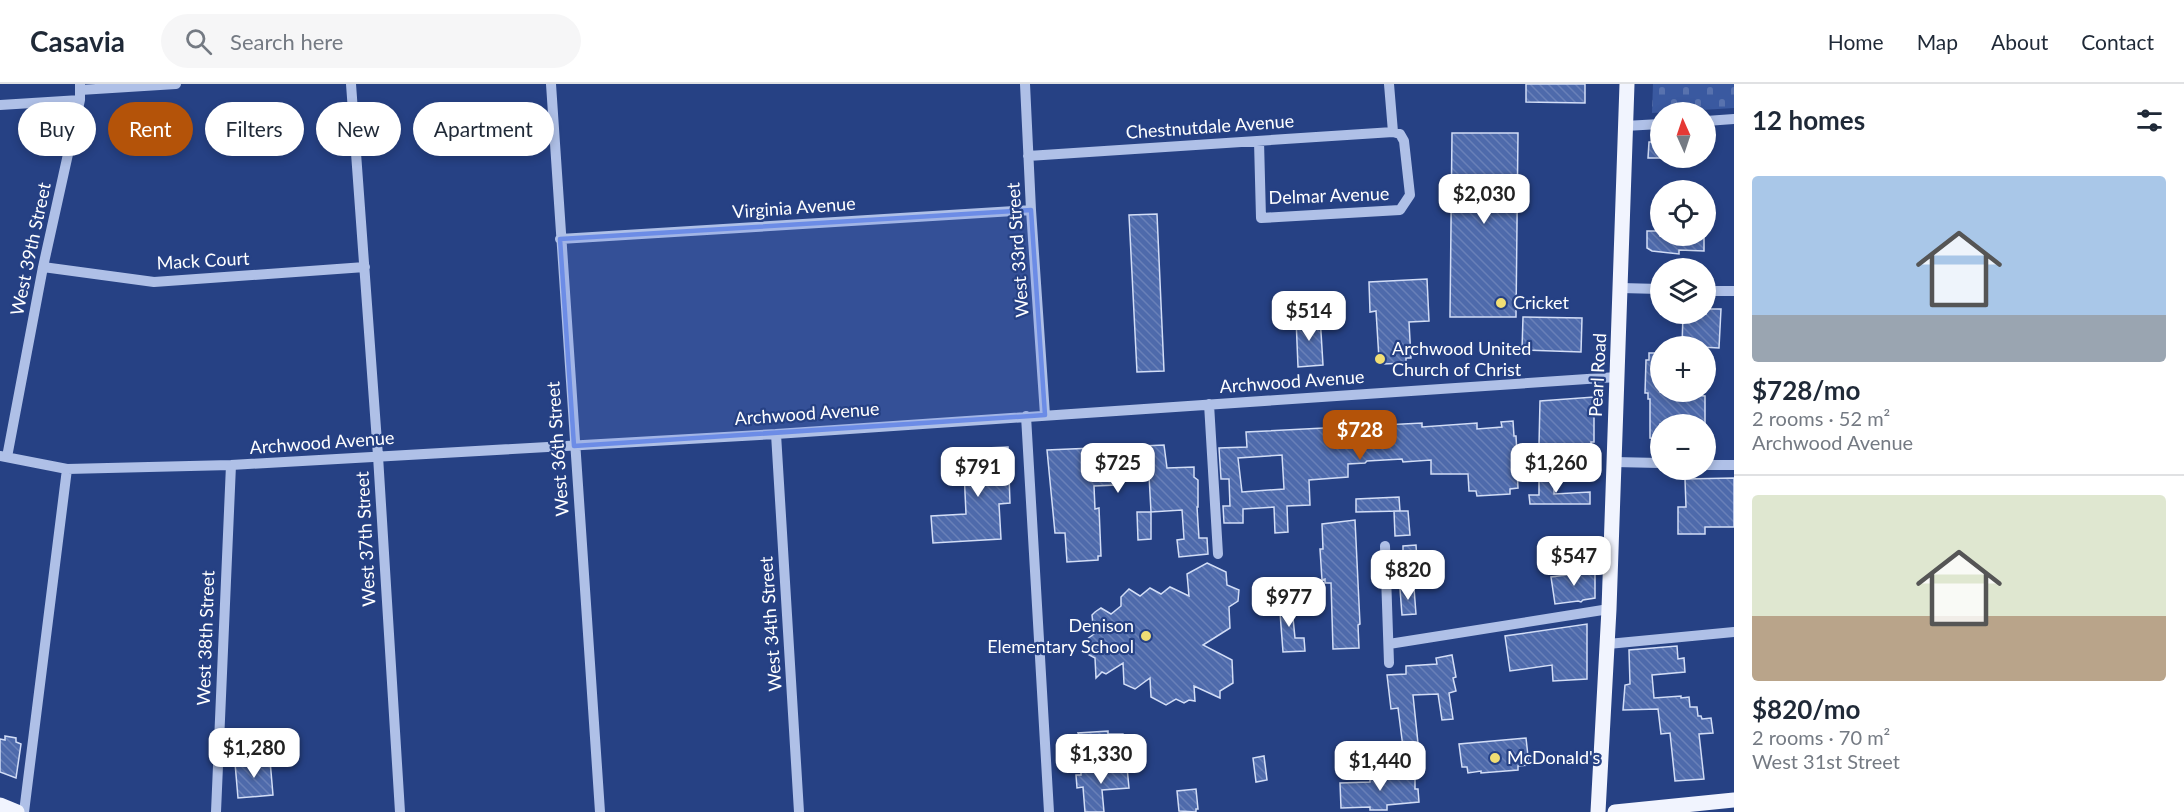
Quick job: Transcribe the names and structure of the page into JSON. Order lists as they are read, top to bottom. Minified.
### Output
{"streets":{"main road":["Pearl Road"],"street":["Chestnutdale Avenue","Delmar Avenue","Virginia Avenue","West 39th Street","West 33rd Street","Mack Court","Archwood Avenue","West 36th Street","West 37th Street","West 34th Street","West 38th Street"]},"crossings":[["Chestnutdale Avenue","Delmar Avenue"],["Chestnutdale Avenue","West 33rd Street"],["Virginia Avenue","West 33rd Street"],["Virginia Avenue","West 36th Street"],["West 39th Street","Mack Court"],["West 39th Street","Archwood Avenue"],["West 33rd Street","Archwood Avenue"],["Mack Court","West 37th Street"],["Pearl Road","Archwood Avenue"],["Archwood Avenue","West 36th Street"],["Archwood Avenue","West 37th Street"],["Archwood Avenue","West 34th Street"],["Archwood Avenue","West 38th Street"]],"places":["Cricket","Archwood United Church of Christ","Denison Elementary School","McDonald's"],"north":"top","page":{"header":"Casavia","search":"Search here","nav":["Home","Map","About","Contact"],"heading":"12 homes","map_buttons":["+","−"],"chip":["Buy","Rent","Filters","New","Apartment"],"list":[{"name":"$728/mo","note":"2 rooms · 52 m² · Archwood Avenue"},{"name":"$820/mo","note":"2 rooms · 70 m² · West 31st Street"}],"price":["$2,030","$514","$728","$725","$1,260","$791","$547","$820","$977","$1,280","$1,330","$1,440"]}}
